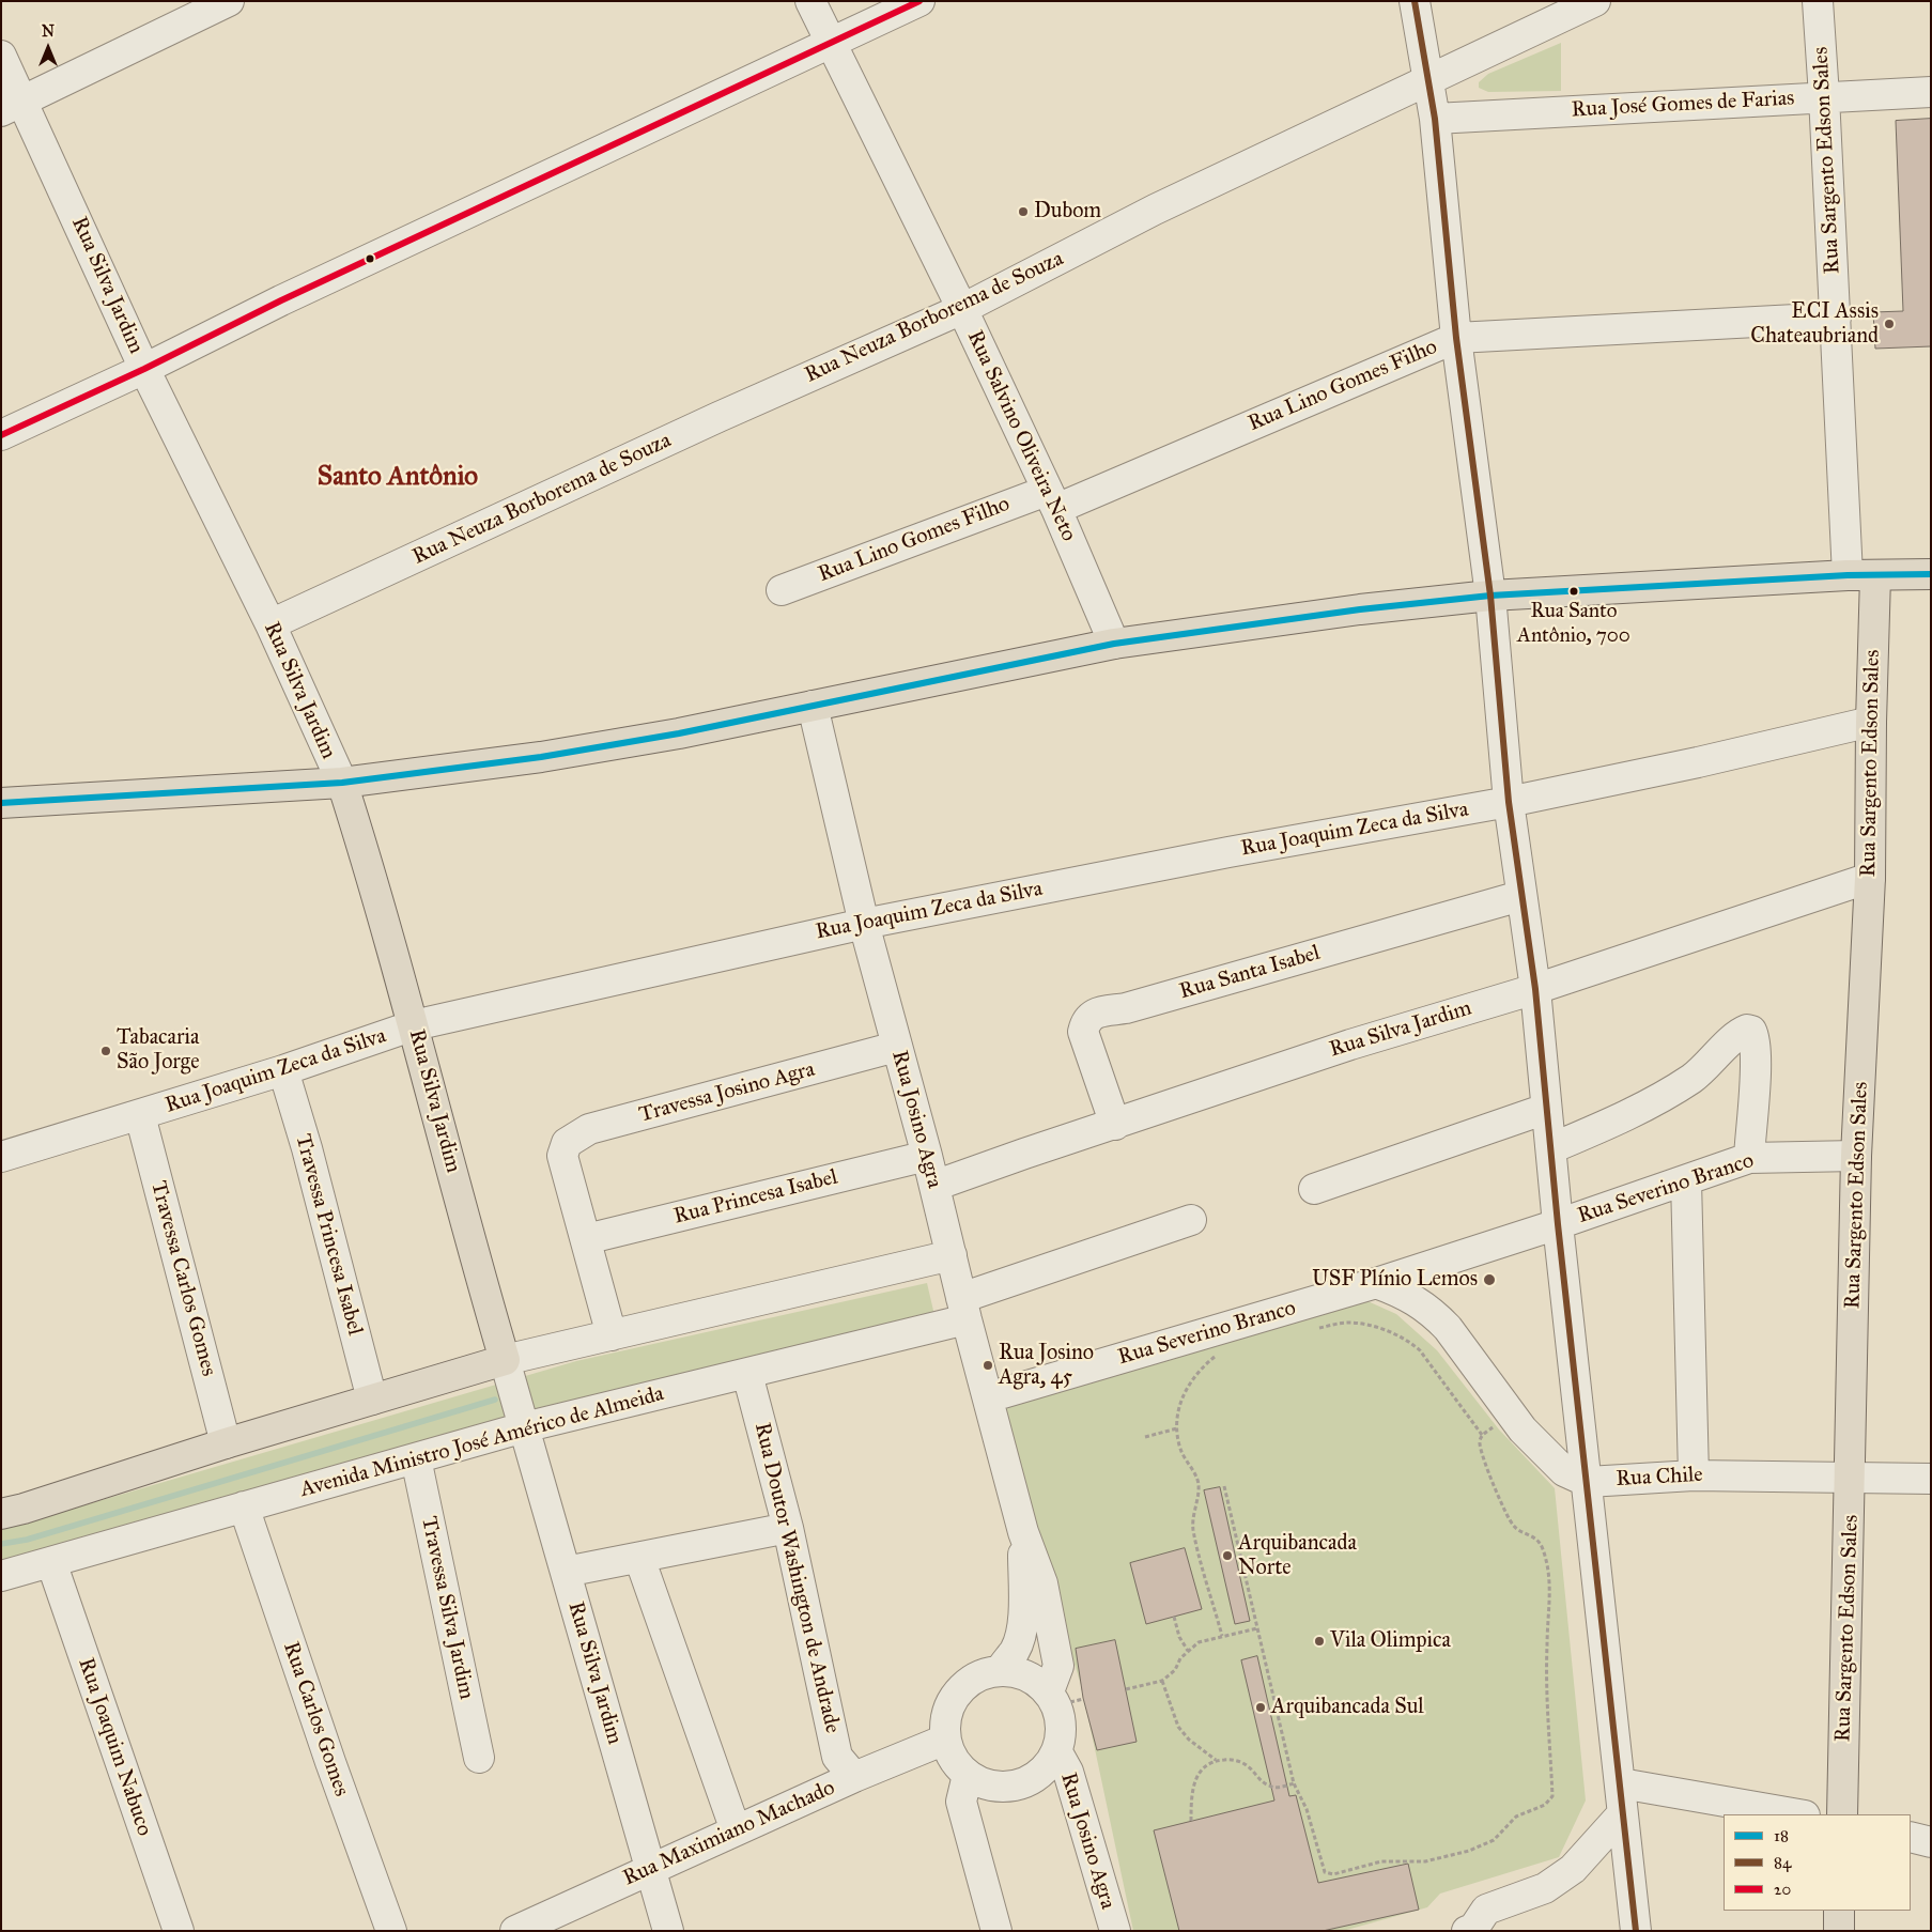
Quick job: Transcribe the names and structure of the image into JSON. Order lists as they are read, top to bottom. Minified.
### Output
{"streets":{"main road":["Rua Sargento Edson Sales","Rua Silva Jardim"],"street":["Rua José Gomes de Farias","Rua Neuza Borborema de Souza","Rua Lino Gomes Filho","Rua Salvino Oliveira Neto","Rua Joaquim Zeca da Silva","Rua Santa Isabel","Travessa Josino Agra","Rua Josino Agra","Rua Severino Branco","Rua Princesa Isabel","Travessa Princesa Isabel","Travessa Carlos Gomes","Avenida Ministro José Américo de Almeida","Rua Chile","Rua Doutor Washington de Andrade","Travessa Silva Jardim","Rua Carlos Gomes","Rua Joaquim Nabuco","Rua Maximiano Machado"]},"crossings":[["Rua José Gomes de Farias","Rua Sargento Edson Sales"],["Rua Sargento Edson Sales","Rua Silva Jardim"],["Rua Sargento Edson Sales","Rua Lino Gomes Filho"],["Rua Sargento Edson Sales","Rua Joaquim Zeca da Silva"],["Rua Sargento Edson Sales","Rua Severino Branco"],["Rua Sargento Edson Sales","Rua Chile"],["Rua Silva Jardim","Rua Neuza Borborema de Souza"],["Rua Silva Jardim","Rua Joaquim Zeca da Silva"],["Rua Silva Jardim","Rua Santa Isabel"],["Rua Silva Jardim","Rua Josino Agra"],["Rua Silva Jardim","Avenida Ministro José Américo de Almeida"],["Rua Silva Jardim","Rua Maximiano Machado"],["Rua Neuza Borborema de Souza","Rua Salvino Oliveira Neto"],["Rua Lino Gomes Filho","Rua Salvino Oliveira Neto"],["Rua Joaquim Zeca da Silva","Rua Josino Agra"],["Rua Joaquim Zeca da Silva","Travessa Princesa Isabel"],["Rua Joaquim Zeca da Silva","Travessa Carlos Gomes"],["Travessa Josino Agra","Rua Josino Agra"],["Travessa Josino Agra","Rua Princesa Isabel"],["Rua Josino Agra","Rua Severino Branco"],["Rua Josino Agra","Rua Princesa Isabel"],["Rua Josino Agra","Avenida Ministro José Américo de Almeida"],["Rua Josino Agra","Rua Maximiano Machado"],["Rua Severino Branco","Rua Chile"],["Avenida Ministro José Américo de Almeida","Rua Doutor Washington de Andrade"],["Avenida Ministro José Américo de Almeida","Travessa Silva Jardim"],["Avenida Ministro José Américo de Almeida","Rua Carlos Gomes"],["Avenida Ministro José Américo de Almeida","Rua Joaquim Nabuco"],["Rua Doutor Washington de Andrade","Rua Maximiano Machado"]],"districts":["Santo Antônio"],"places":["Dubom","ECI Assis Chateaubriand","Rua Santo Antônio, 700","Tabacaria São Jorge","USF Plínio Lemos","Rua Josino Agra, 45","Arquibancada Norte","Vila Olimpica","Arquibancada Sul"],"lines":["transit line 84","transit line 20","transit line 18"],"legend":["18","84","20"],"north":"top"}
